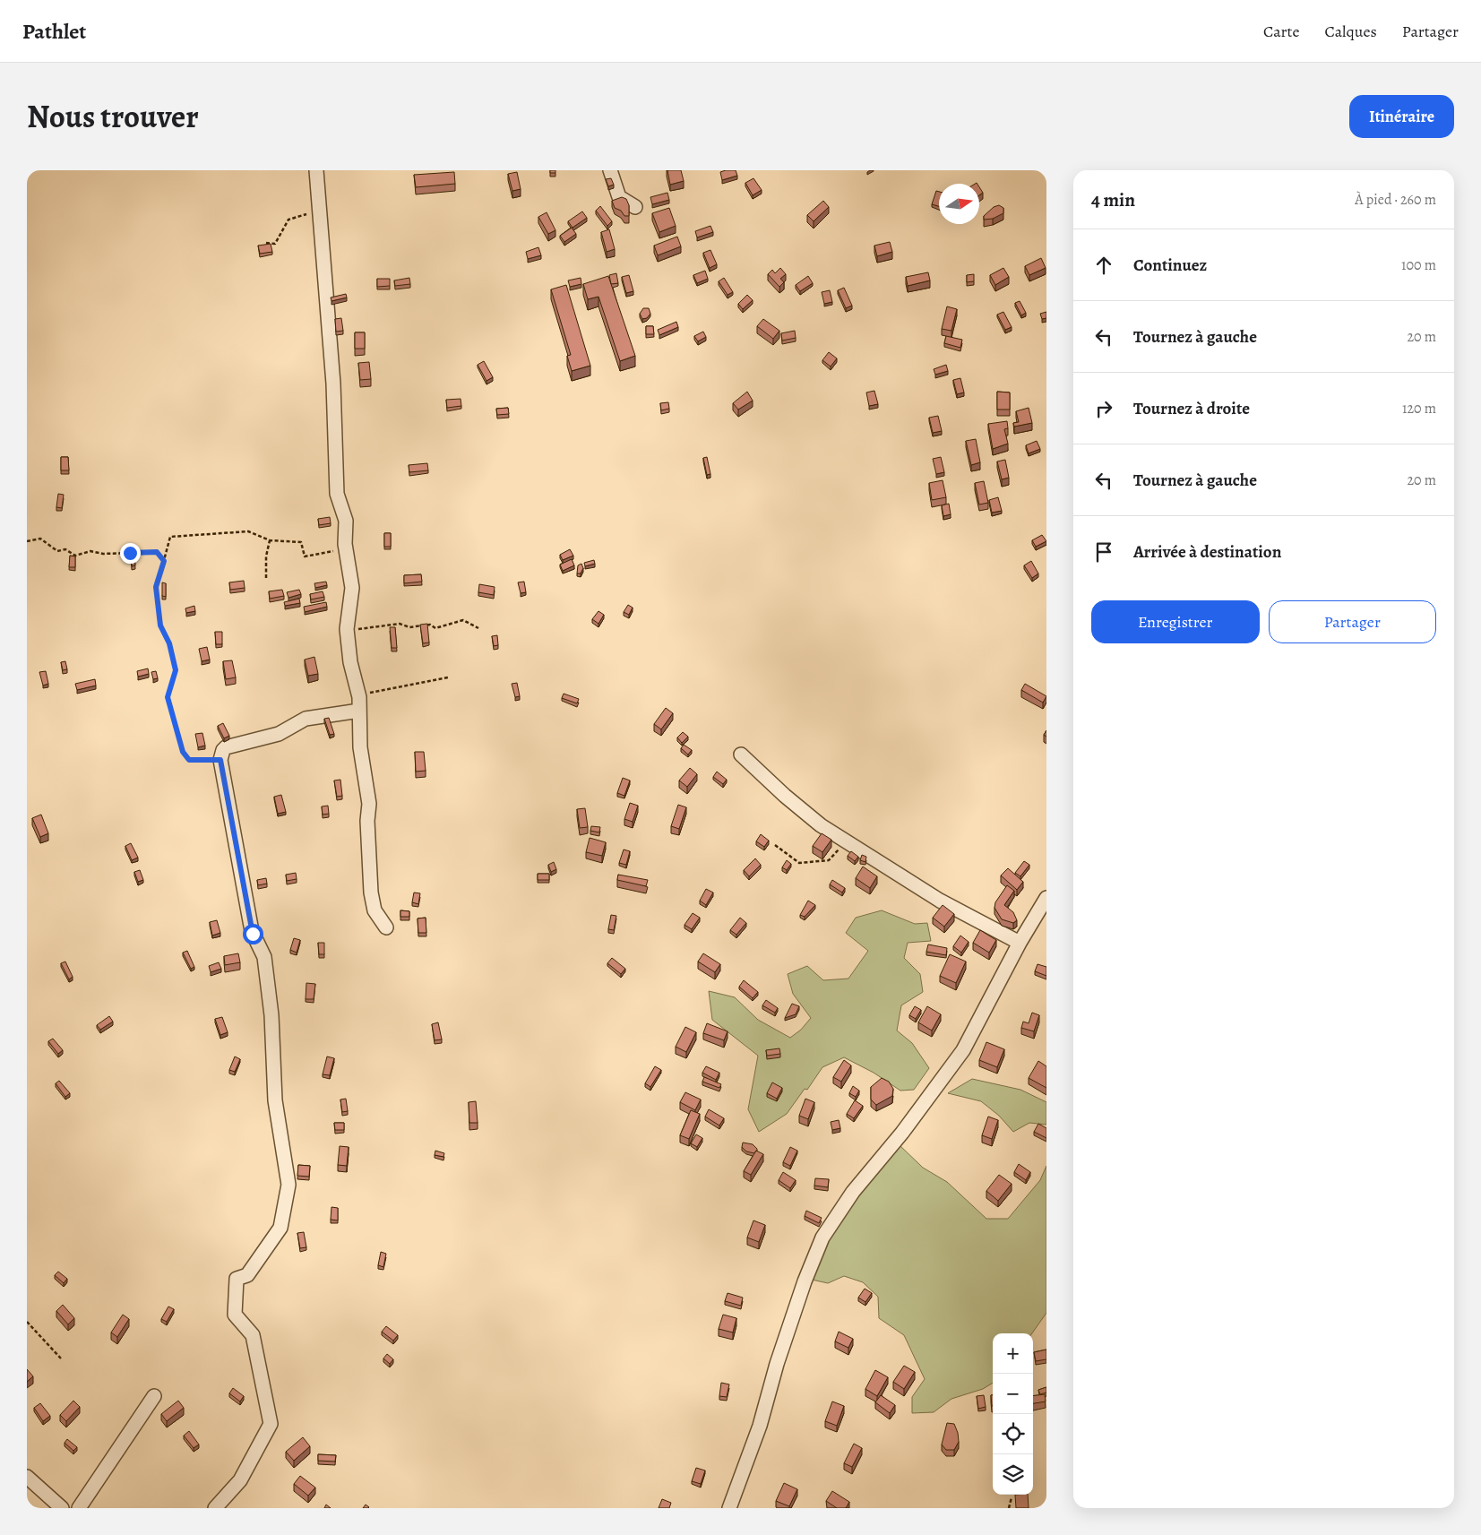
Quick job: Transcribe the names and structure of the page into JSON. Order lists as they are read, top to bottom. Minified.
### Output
{"north":"right","page":{"header":"Pathlet","nav":["Carte","Calques","Partager"],"title":"Nous trouver","buttons":["Itinéraire",["Enregistrer","Partager"]],"heading":["4 min","À pied · 260 m"],"list":[["Continuez","100 m"],["Tournez à gauche","20 m"],["Tournez à droite","120 m"],["Tournez à gauche","20 m"],"Arrivée à destination"],"map_buttons":["+","−"]}}
